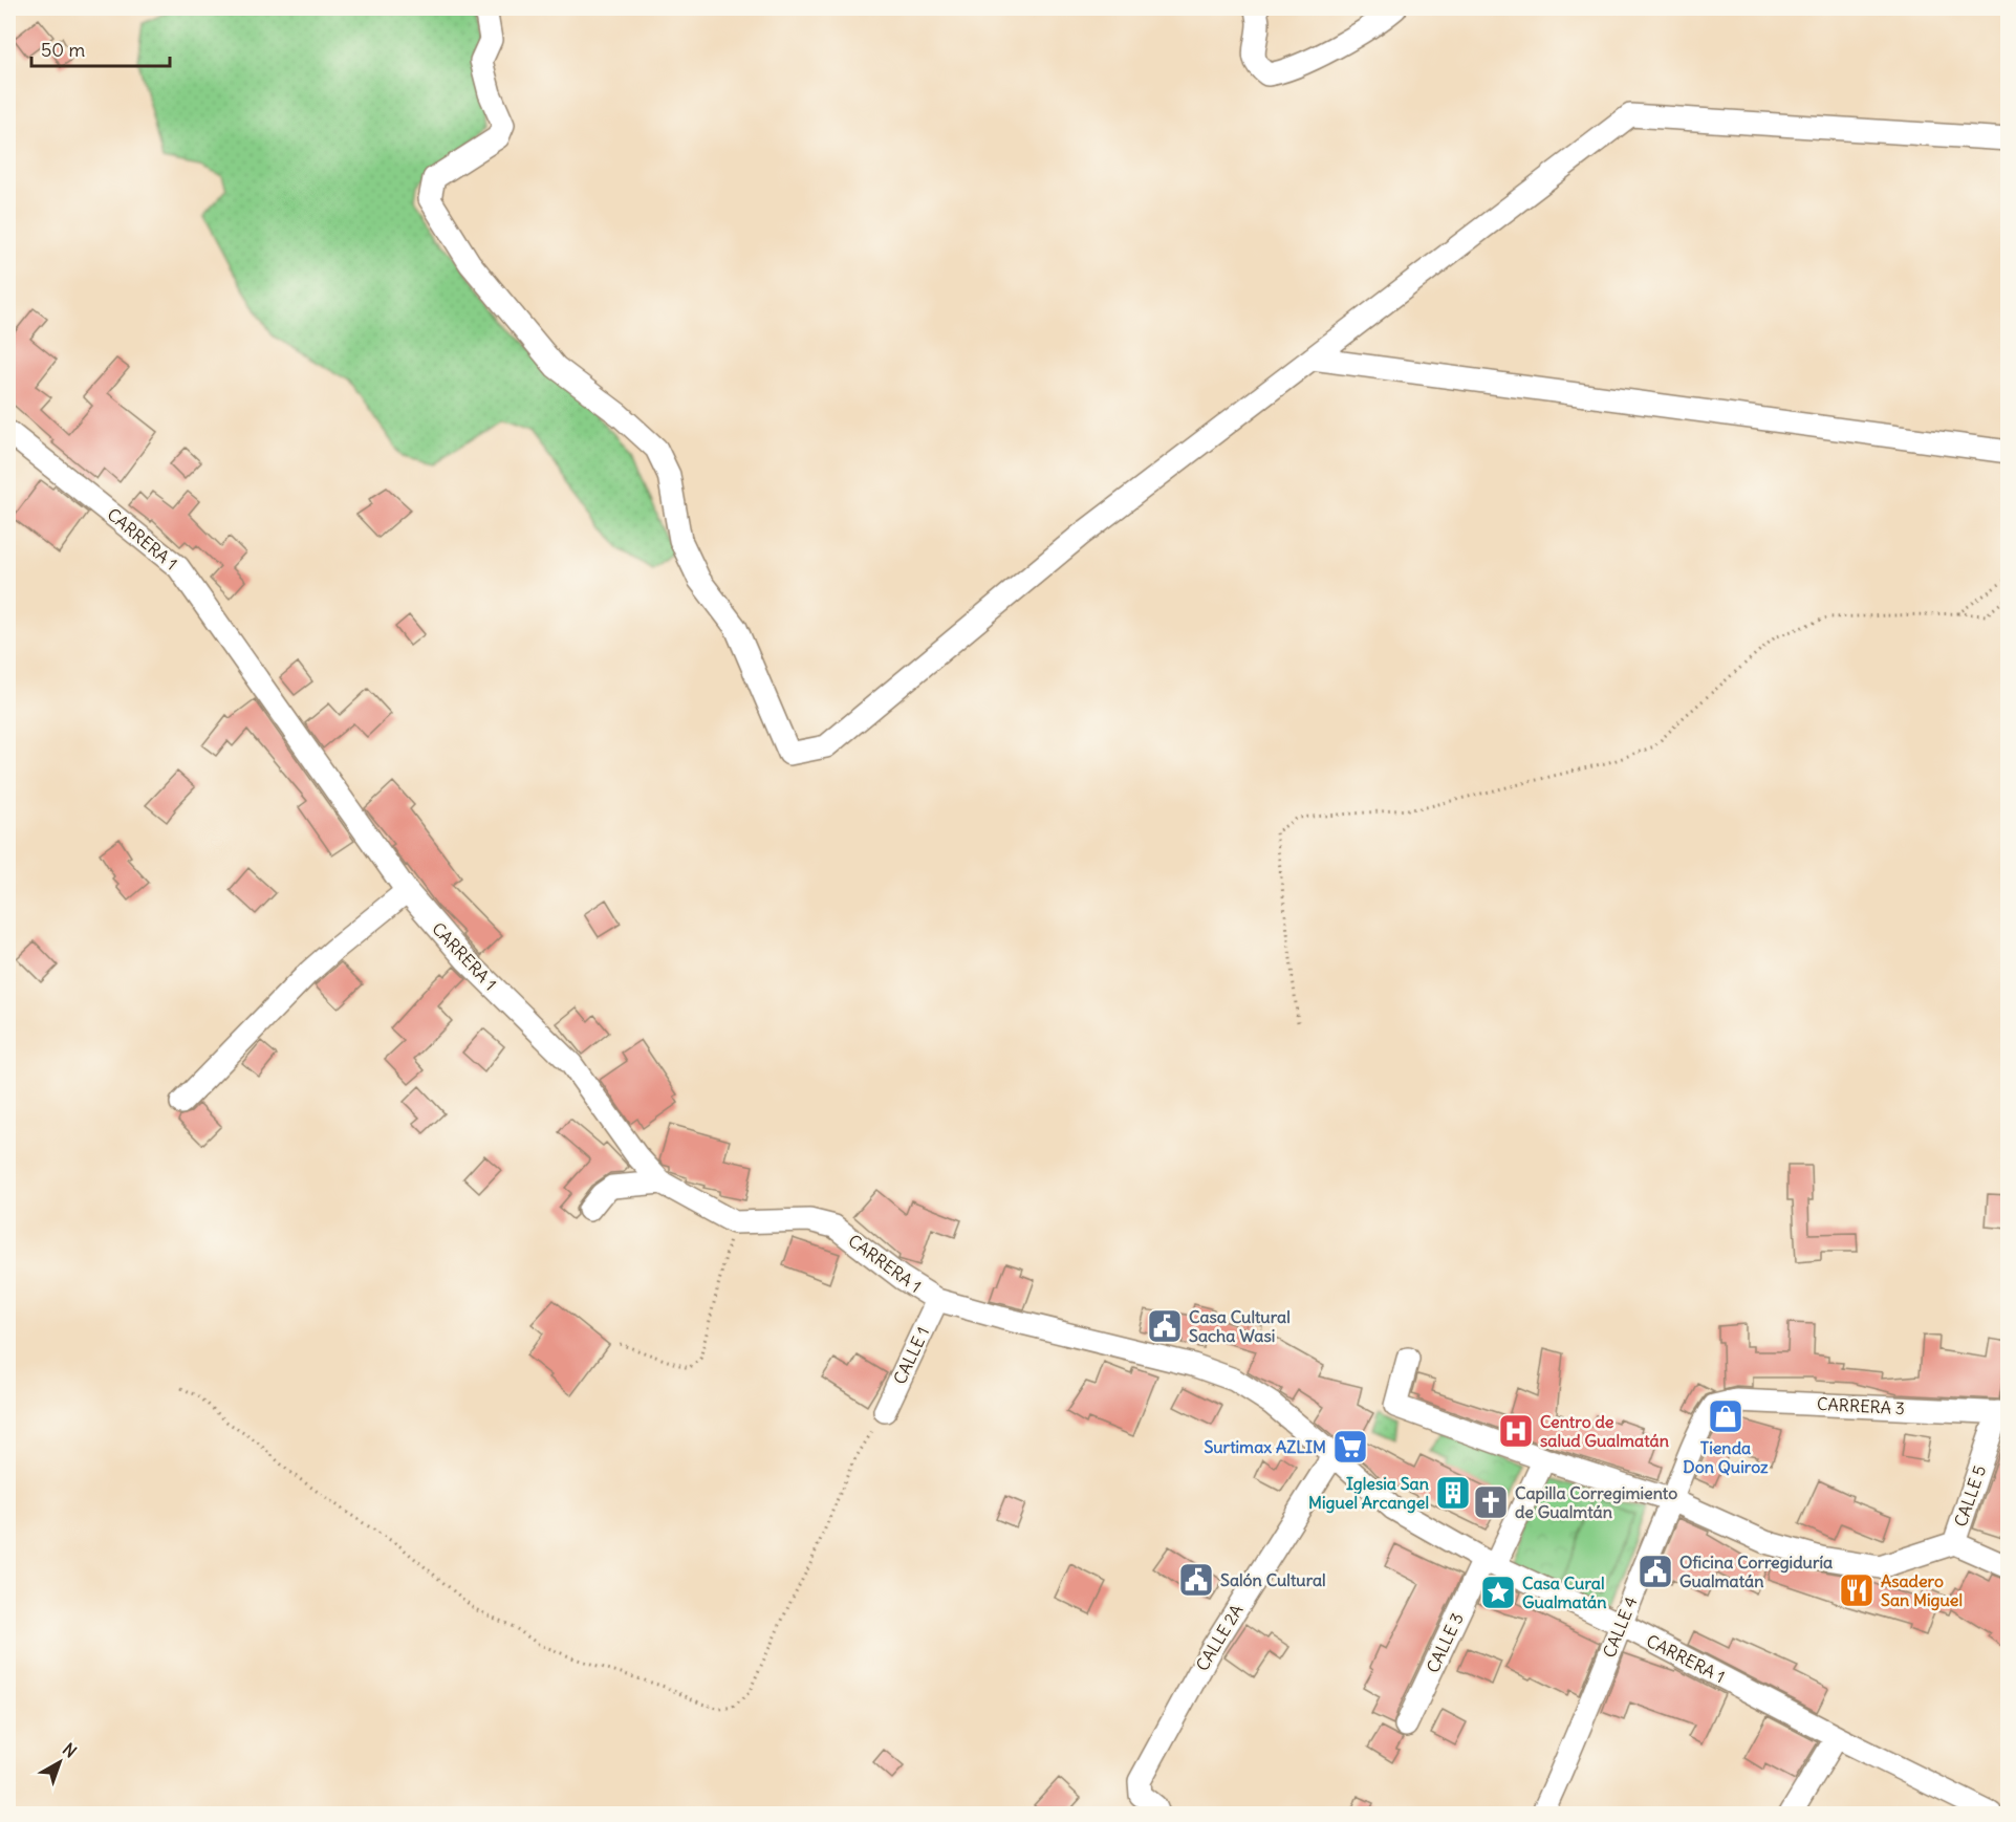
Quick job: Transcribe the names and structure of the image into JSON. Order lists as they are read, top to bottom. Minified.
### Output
{"streets":{"street":["CARRERA 1","CALLE 1","CARRERA 3","CALLE 5","CALLE 4","CALLE 2A","CALLE 3"]},"crossings":[["CARRERA 1","CALLE 1"],["CARRERA 1","CALLE 4"],["CARRERA 1","CALLE 2A"],["CARRERA 1","CALLE 3"],["CARRERA 3","CALLE 5"],["CARRERA 3","CALLE 4"]],"places":{"public building":["Casa Cultural Sacha Wasi","Oficina Corregiduría Gualmatán","Salón Cultural"],"shop":["Tienda Don Quiroz"],"hospital":["Centro de salud Gualmatán"],"supermarket":["Surtimax AZLIM"],"building":["Iglesia San Miguel Arcangel"],"church":["Capilla Corregimiento de Gualmtán"],"restaurant":["Asadero San Miguel"],"place":["Casa Cural Gualmatán"]},"scale_bar":"50 m","north":"top right"}
